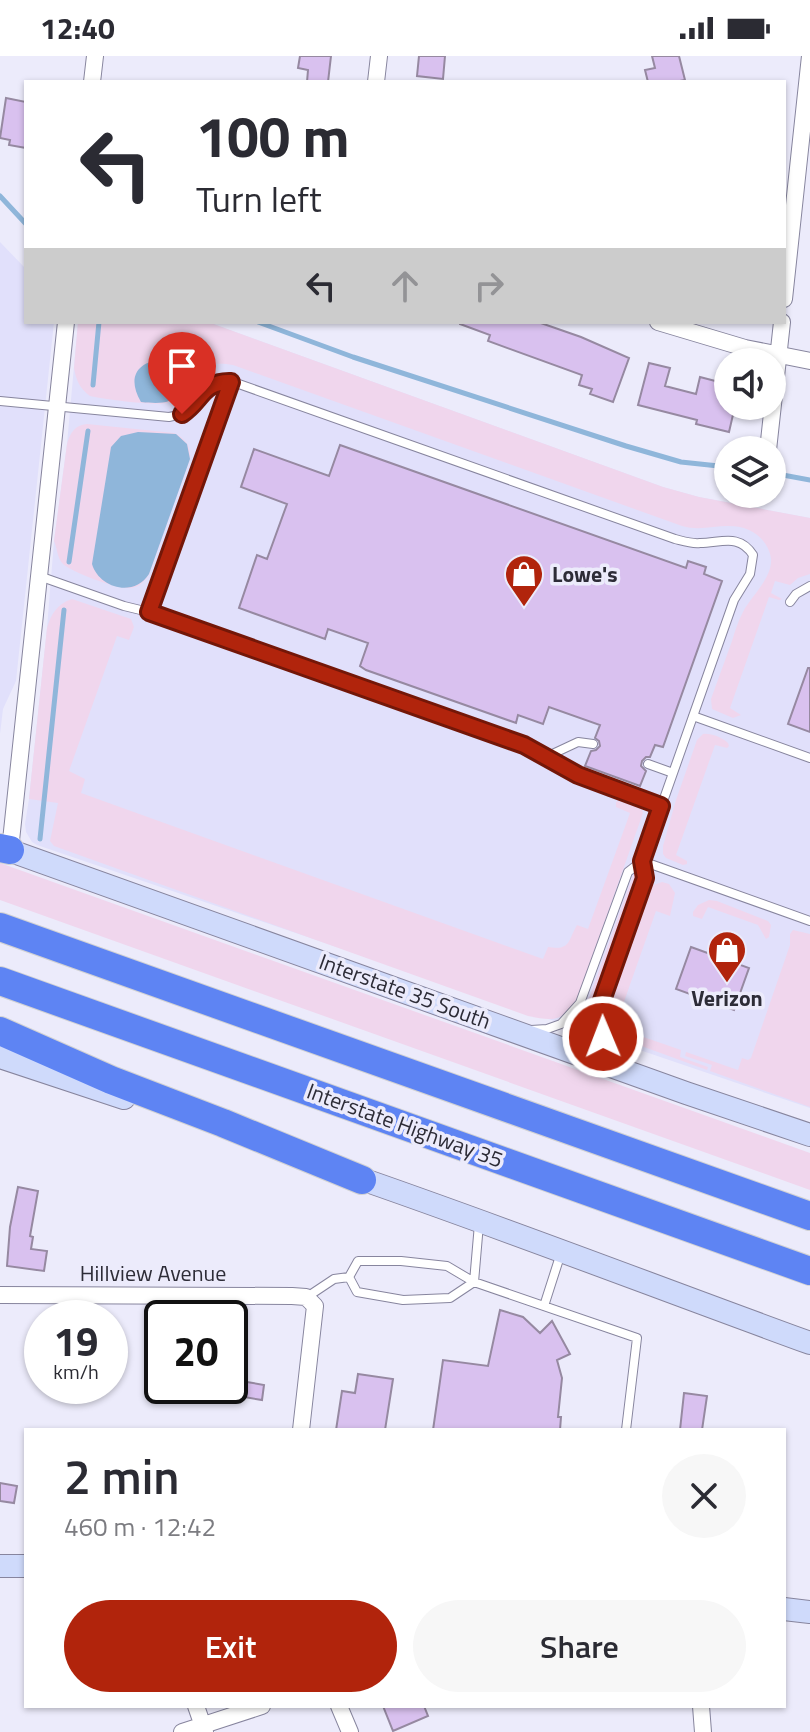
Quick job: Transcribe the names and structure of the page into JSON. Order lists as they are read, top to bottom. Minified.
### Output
{"streets":{"highway":["Interstate Highway 35"],"main road":["Interstate 35 South"],"street":["Hillview Avenue"]},"places":{"shop":["Lowe's","Verizon"]},"page":{"status":"12:40","turn":["100 m","Turn left"],"speed":"19 km/h","limit":"20","heading":["2 min","460 m · 12:42"],"buttons":["Exit","Share"]}}
